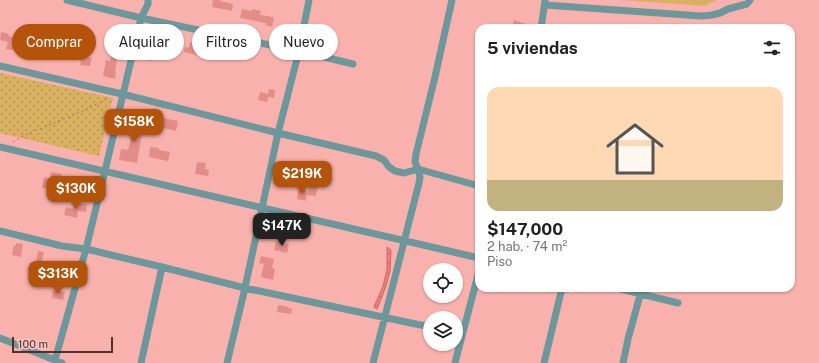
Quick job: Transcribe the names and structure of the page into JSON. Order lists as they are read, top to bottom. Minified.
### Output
{"scale_bar":"100 m","page":{"chip":["Comprar","Alquilar","Filtros","Nuevo"],"heading":"5 viviendas","list":[{"name":"$147,000","note":"2 hab. · 74 m² · Piso"}],"price":["$158K","$219K","$130K","$147K","$313K"],"scale":"100 m"}}
